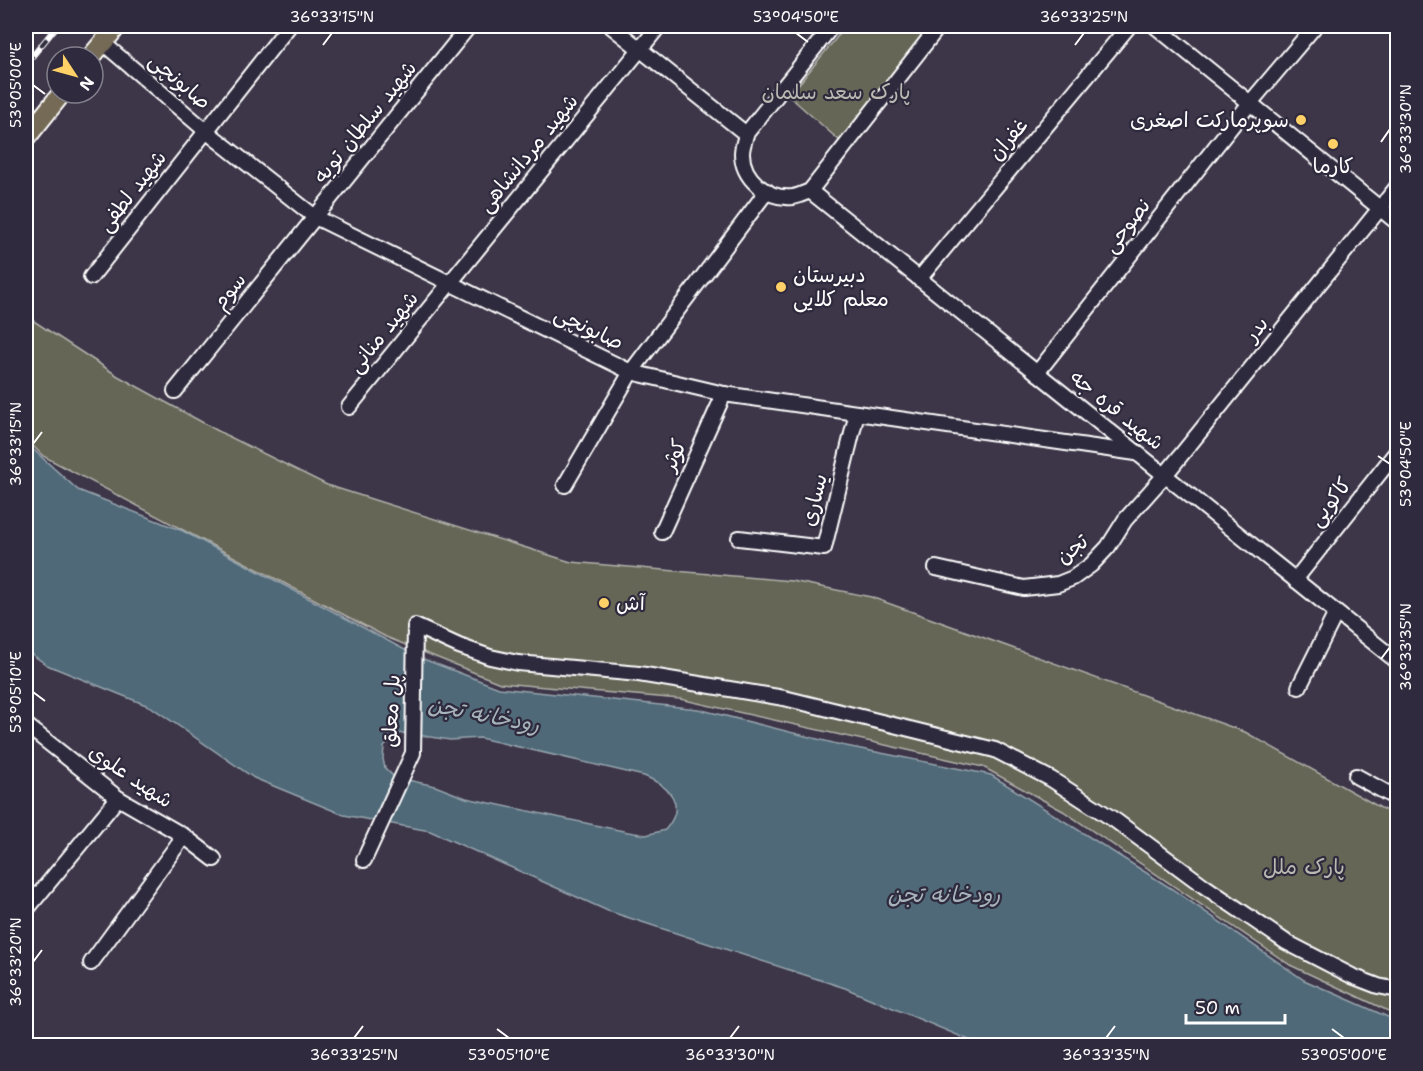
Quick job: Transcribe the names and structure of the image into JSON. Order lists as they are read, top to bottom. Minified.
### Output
{"streets":{"street":["صابونچی","شهید سلطان تویه","غفران","شهید مردانشاهی","شهید لطفی","نصوحی","سوم","بدر","شهید منانی","شهید قره جه","کوثر","یساری","کاکویی","تجن","پل معلق","شهید علوی"]},"crossings":[["صابونچی","شهید سلطان تویه"],["صابونچی","شهید مردانشاهی"],["صابونچی","شهید لطفی"],["صابونچی","سوم"],["صابونچی","شهید منانی"],["صابونچی","شهید قره جه"],["صابونچی","کوثر"],["صابونچی","یساری"],["شهید سلطان تویه","سوم"],["غفران","شهید قره جه"],["شهید مردانشاهی","شهید منانی"],["نصوحی","شهید قره جه"],["بدر","شهید قره جه"],["بدر","تجن"],["شهید قره جه","کاکویی"],["شهید قره جه","تجن"]],"water":["رودخانه تجن"],"parks":["پارک سعد سلمان","پارک ملل"],"places":["سوپرمارکت اصغری","کارما","دبیرستان معلم کلایی","آش"],"scale_bar":"50 m","north":"bottom right","coordinates":["36°33'15\"N","53°04'50\"E","36°33'25\"N","53°05'00\"E","36°33'30\"N","36°33'35\"N","53°05'10\"E","36°33'20\"N"]}
